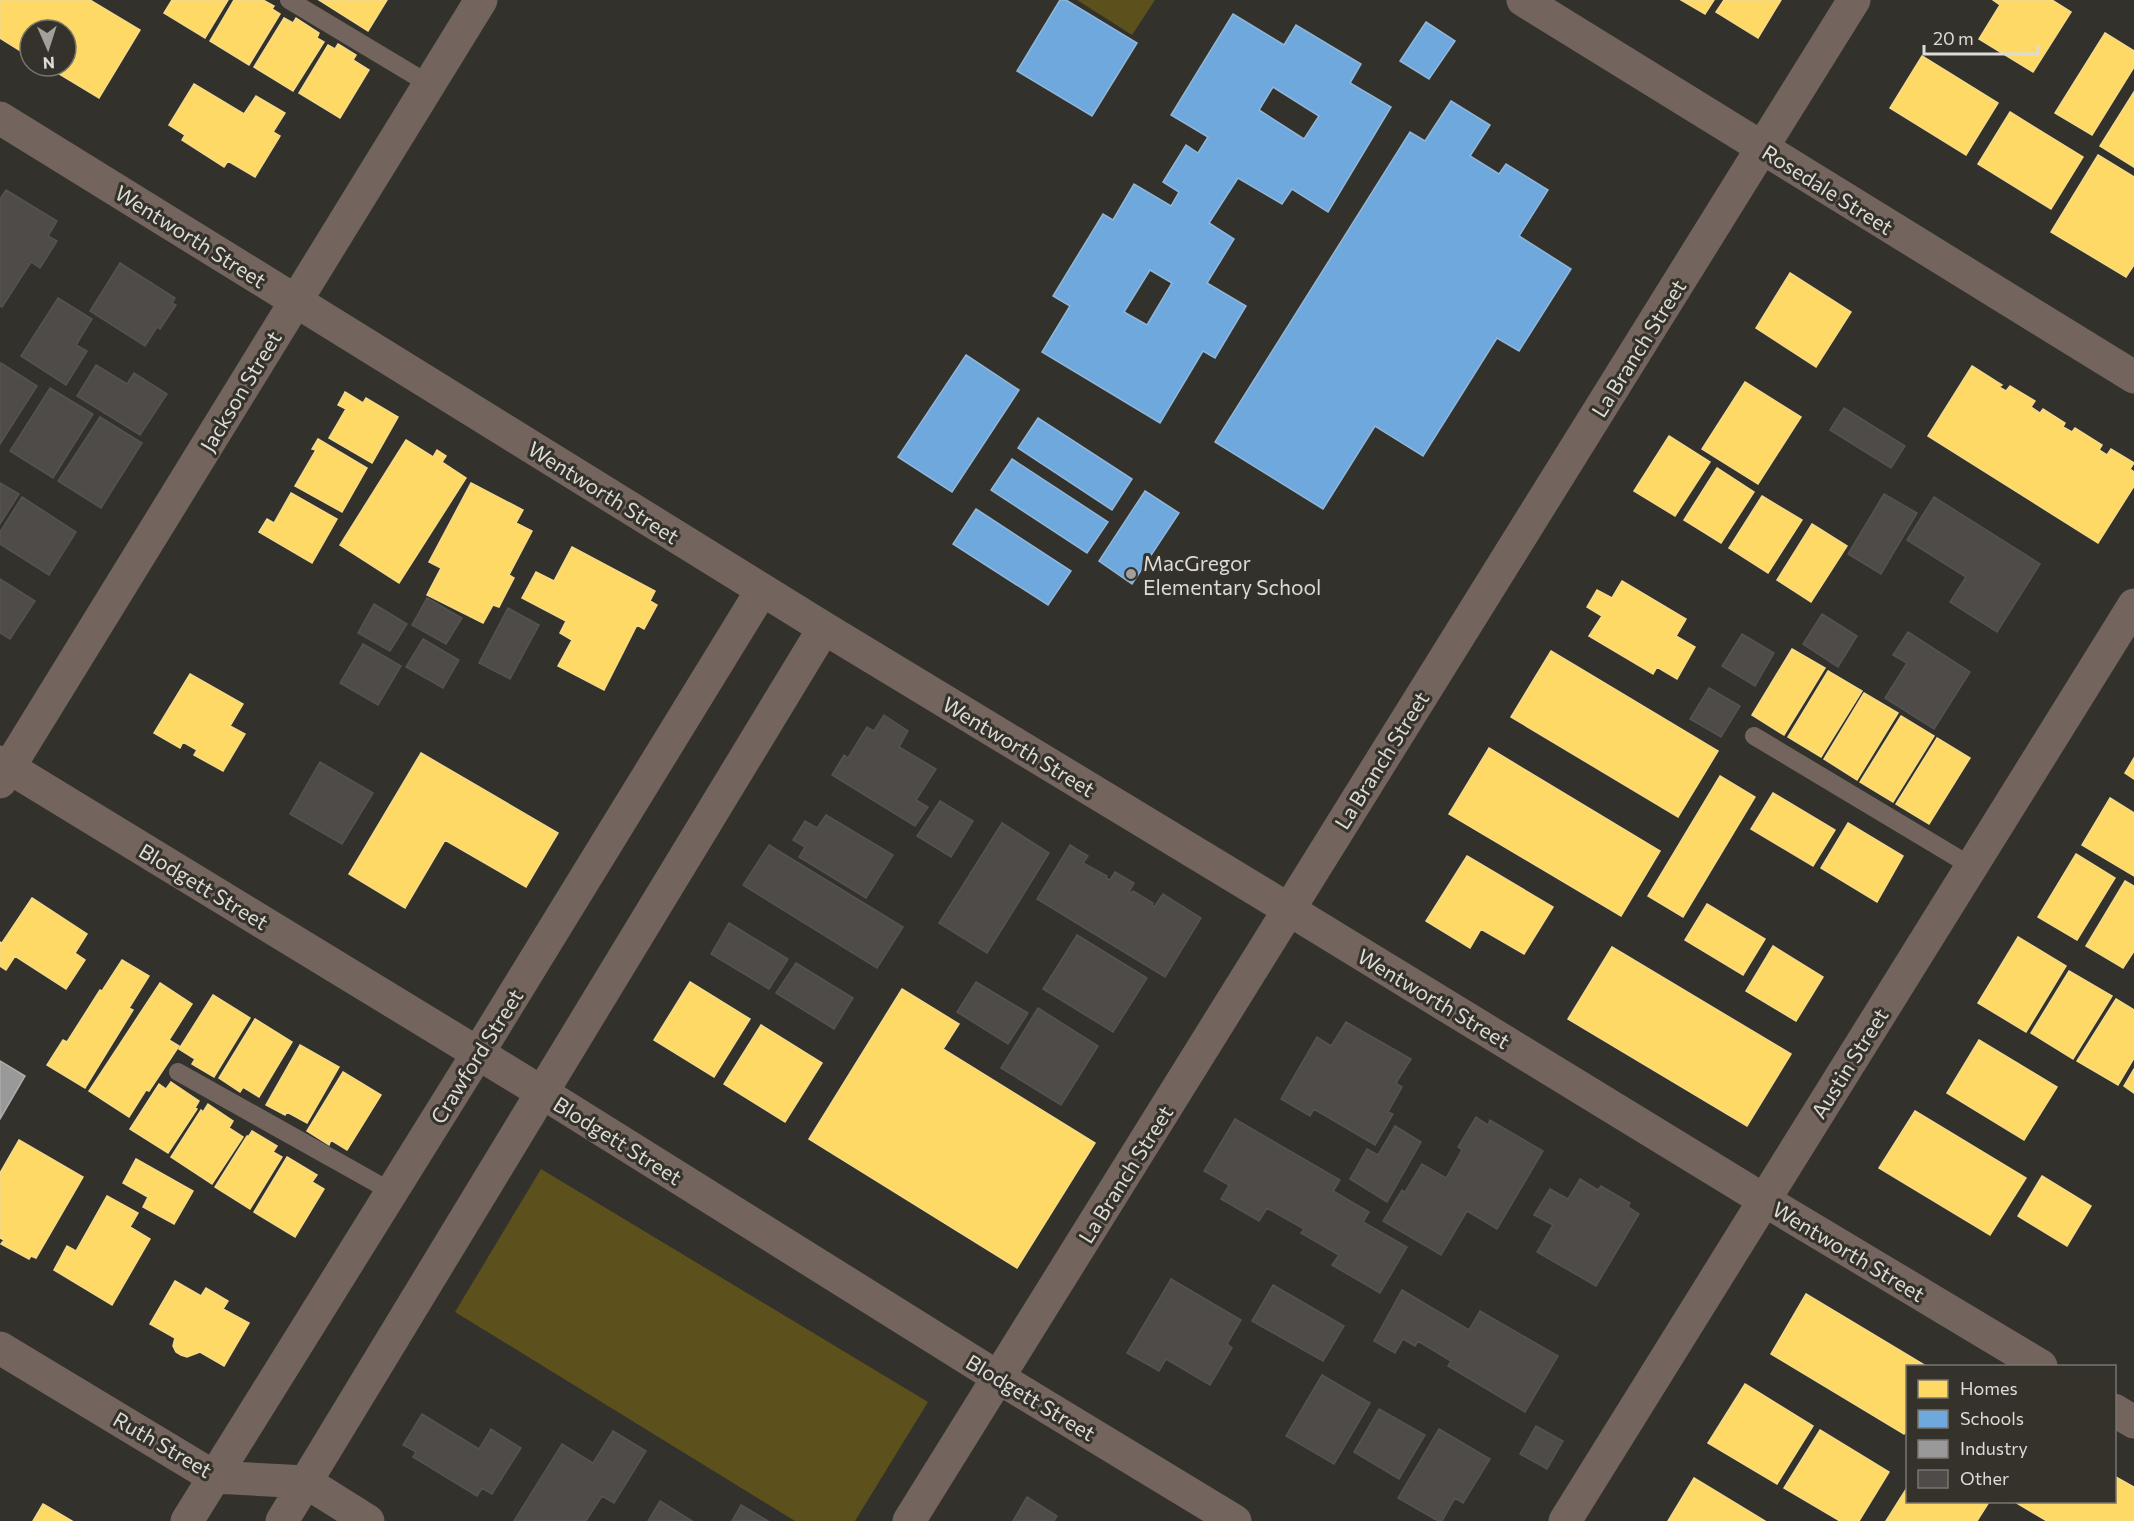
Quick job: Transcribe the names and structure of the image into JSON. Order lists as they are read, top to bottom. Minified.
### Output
{"streets":{"street":["Rosedale Street","Wentworth Street","La Branch Street","Jackson Street","Blodgett Street","Crawford Street","Austin Street","Ruth Street"]},"crossings":[["Rosedale Street","La Branch Street"],["Wentworth Street","La Branch Street"],["Wentworth Street","Jackson Street"],["Wentworth Street","Crawford Street"],["Wentworth Street","Austin Street"],["La Branch Street","Blodgett Street"],["Jackson Street","Blodgett Street"],["Blodgett Street","Crawford Street"],["Crawford Street","Ruth Street"]],"places":["MacGregor Elementary School"],"legend":["Homes","Schools","Industry","Other"],"scale_bar":"20 m","north":"bottom"}
